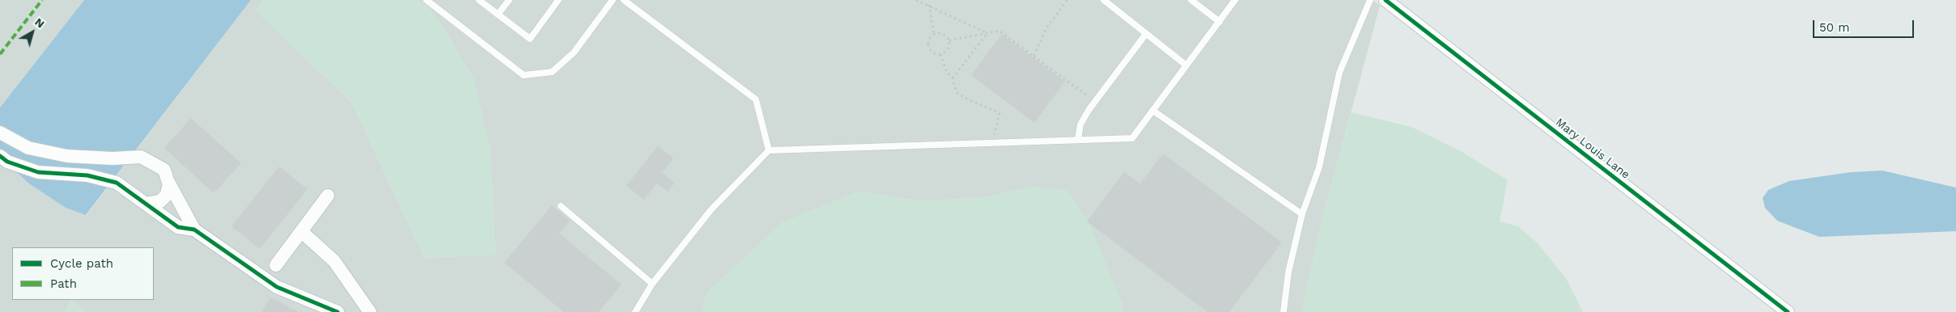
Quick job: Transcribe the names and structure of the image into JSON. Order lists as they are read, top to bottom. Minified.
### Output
{"streets":{"street":["Mary Louis Lane"]},"legend":["Cycle path","Path"],"scale_bar":"50 m","north":"top right"}
